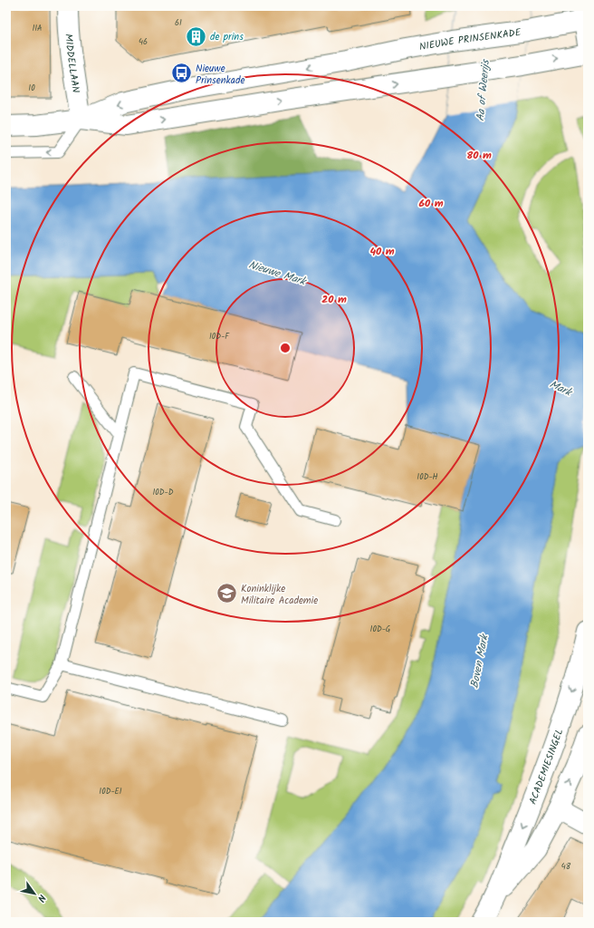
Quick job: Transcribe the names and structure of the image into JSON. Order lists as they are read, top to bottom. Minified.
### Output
{"streets":{"street":["NIEUWE PRINSENKADE","MIDDELLAAN","ACADEMIESINGEL"]},"crossings":[["NIEUWE PRINSENKADE","MIDDELLAAN"]],"water":["Aa of Weerijs","Nieuwe Mark","Mark","Boven Mark"],"places":{"building":["de prins"],"bus stop":["Nieuwe Prinsenkade"],"school or university":["Koninklijke Militaire Academie"]},"house_numbers":["61","11A","46","10","10D-F","10D-H","10D-D","10D-G","10D-EI","48"],"north":"bottom right","rings":["80 m","60 m","40 m","20 m"]}
